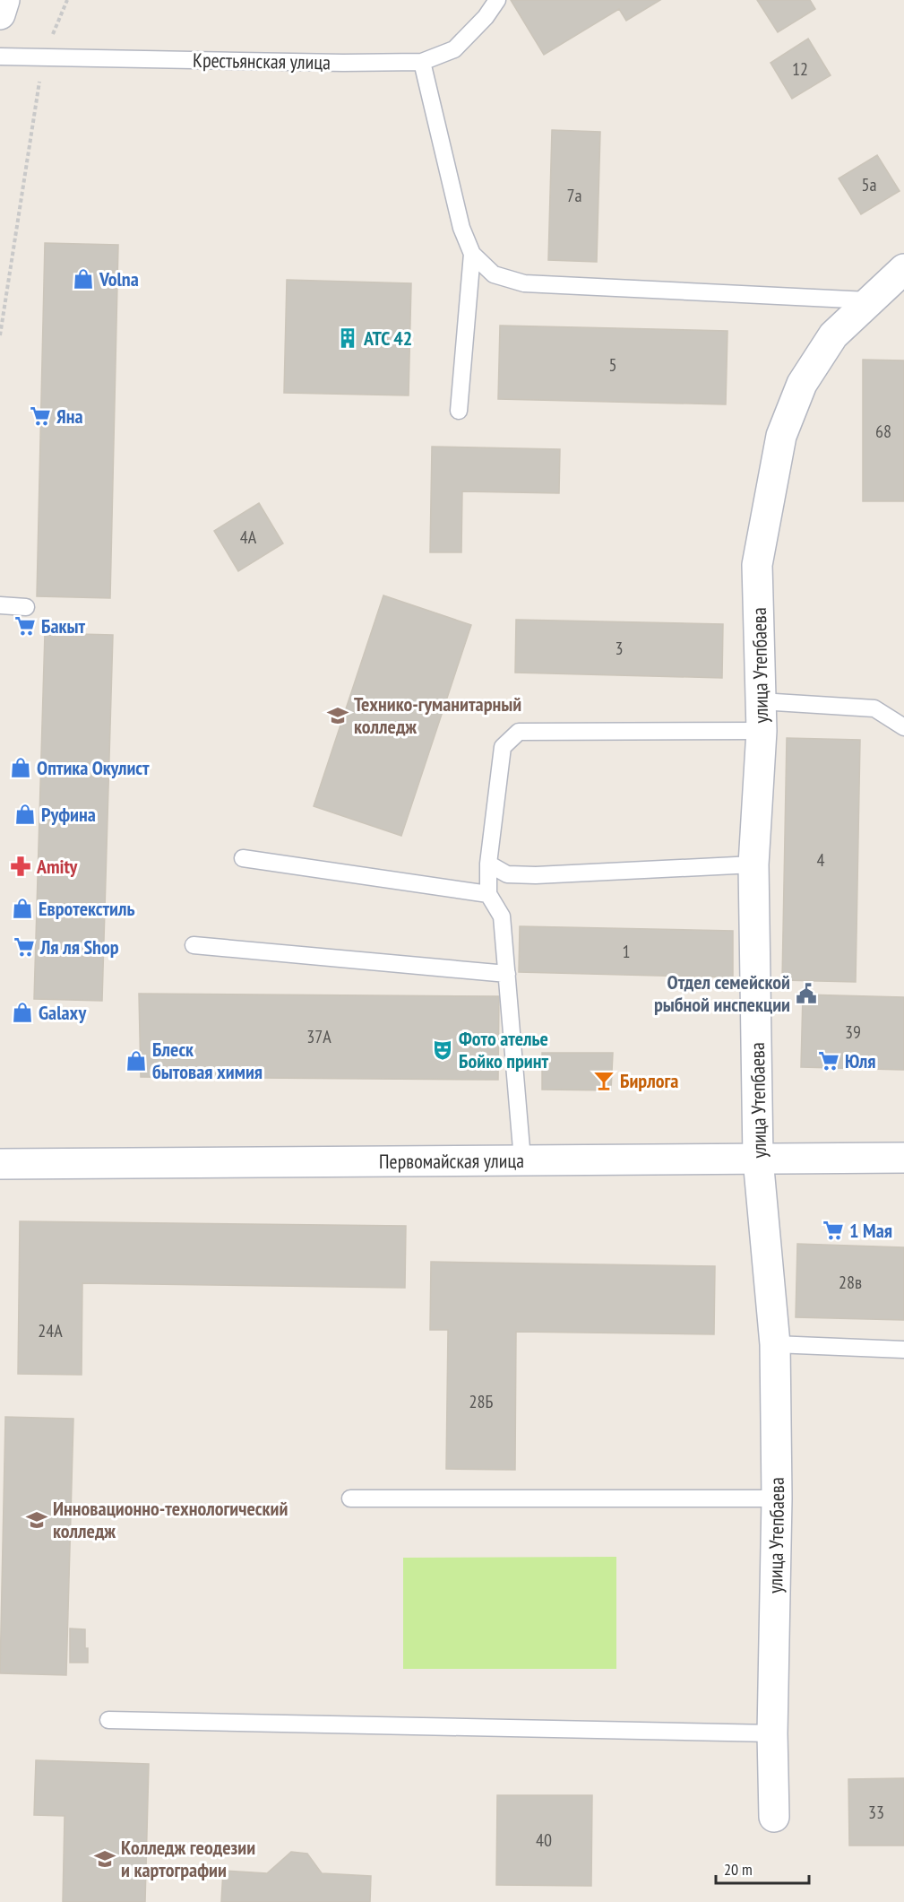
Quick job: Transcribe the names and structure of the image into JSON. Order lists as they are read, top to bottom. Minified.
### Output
{"streets":{"street":["улица Утепбаева","Первомайская улица"],"lane":["Крестьянская улица"]},"crossings":[["улица Утепбаева","Первомайская улица"]],"places":{"shop":["Volna","Оптика Окулист","Руфина","Евротекстиль","Galaxy","Блеск бытовая химия"],"building":["АТС 42"],"supermarket":["Яна","Бакыт","Ля ля Shop","Юля","1 Мая"],"school or university":["Технико-гуманитарный колледж","Инновационно-технологический колледж","Колледж геодезии и картографии"],"pharmacy":["Amity"],"public building":["Отдел семейской рыбной инспекции"],"theatre":["Фото ателье Бойко принт"],"bar":["Бирлога"]},"house_numbers":["12","5а","7а","5","68","4А","3","4","1","39","37А","28в","24А","28Б","33","40"],"scale_bar":"20 m"}
